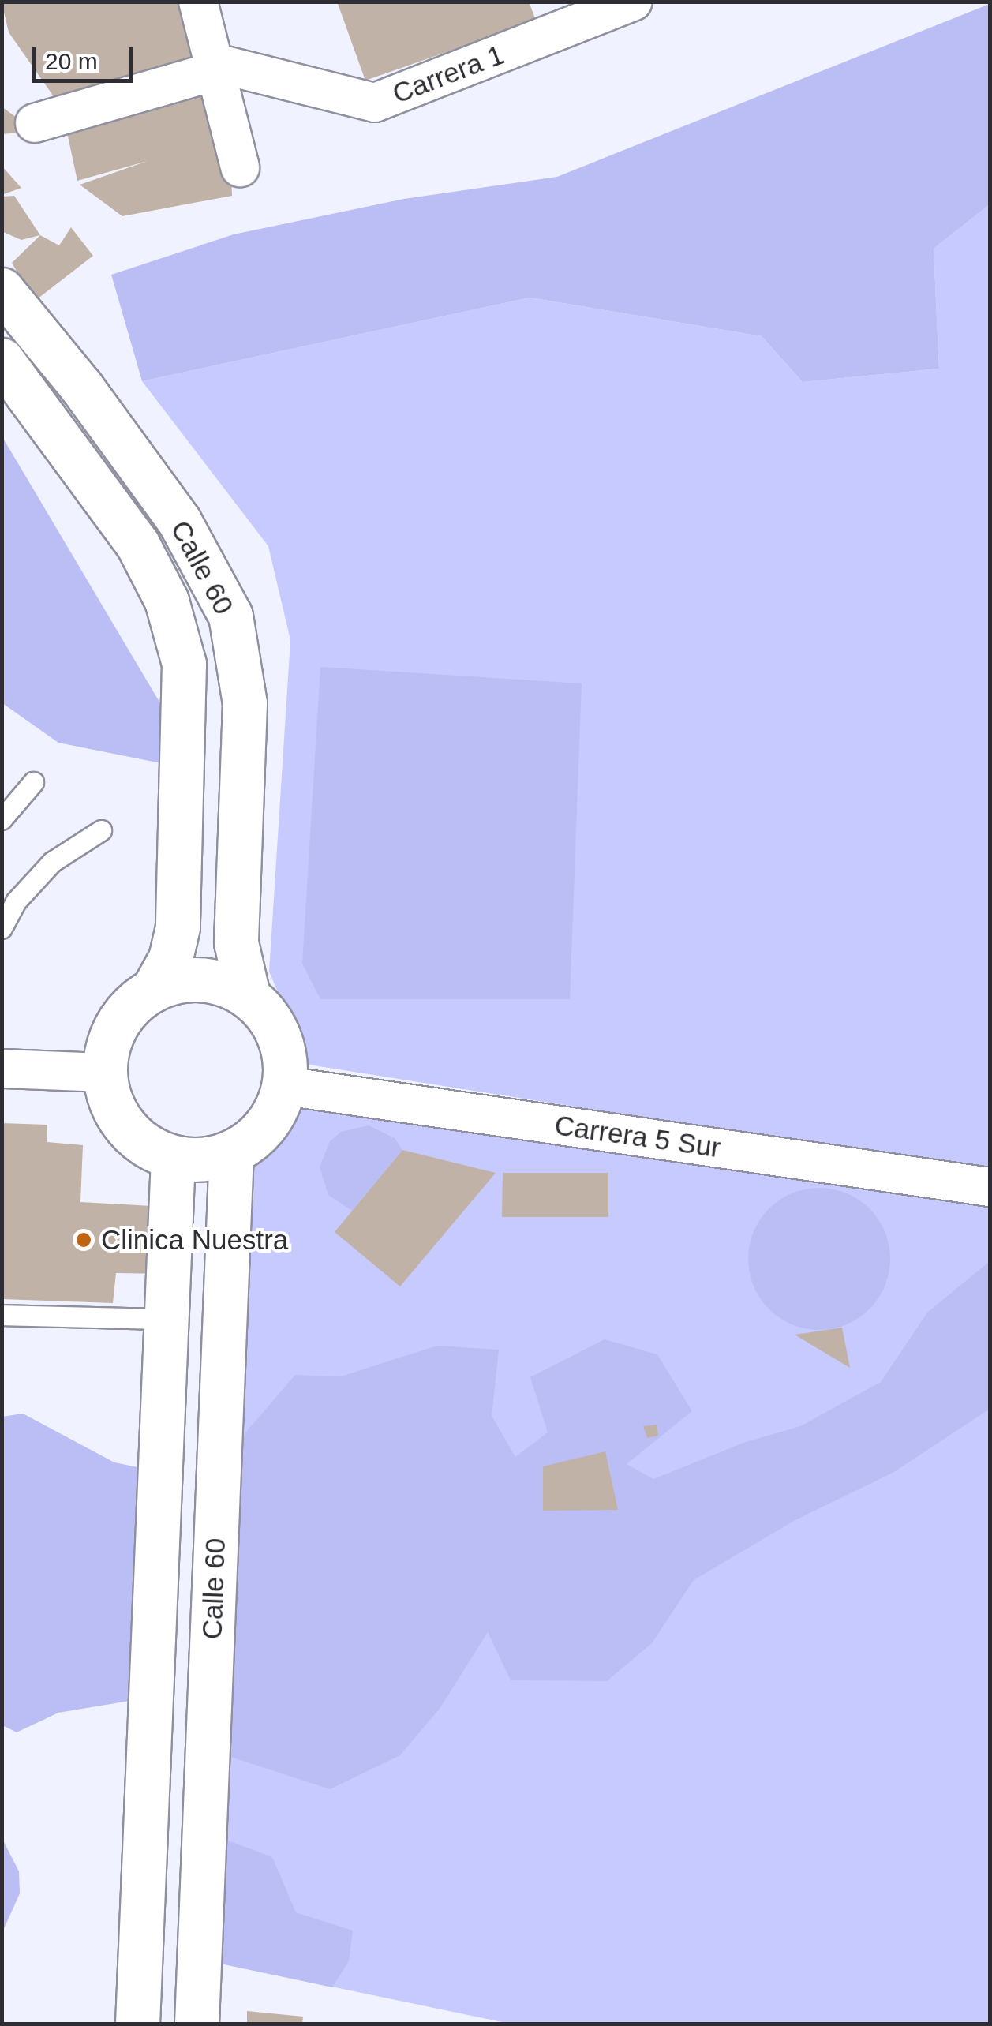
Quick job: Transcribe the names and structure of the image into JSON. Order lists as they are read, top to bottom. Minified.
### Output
{"streets":{"main road":["Calle 60"],"street":["Carrera 1","Carrera 5 Sur"]},"crossings":[["Calle 60","Carrera 5 Sur"]],"places":["Clinica Nuestra"],"scale_bar":"20 m"}
